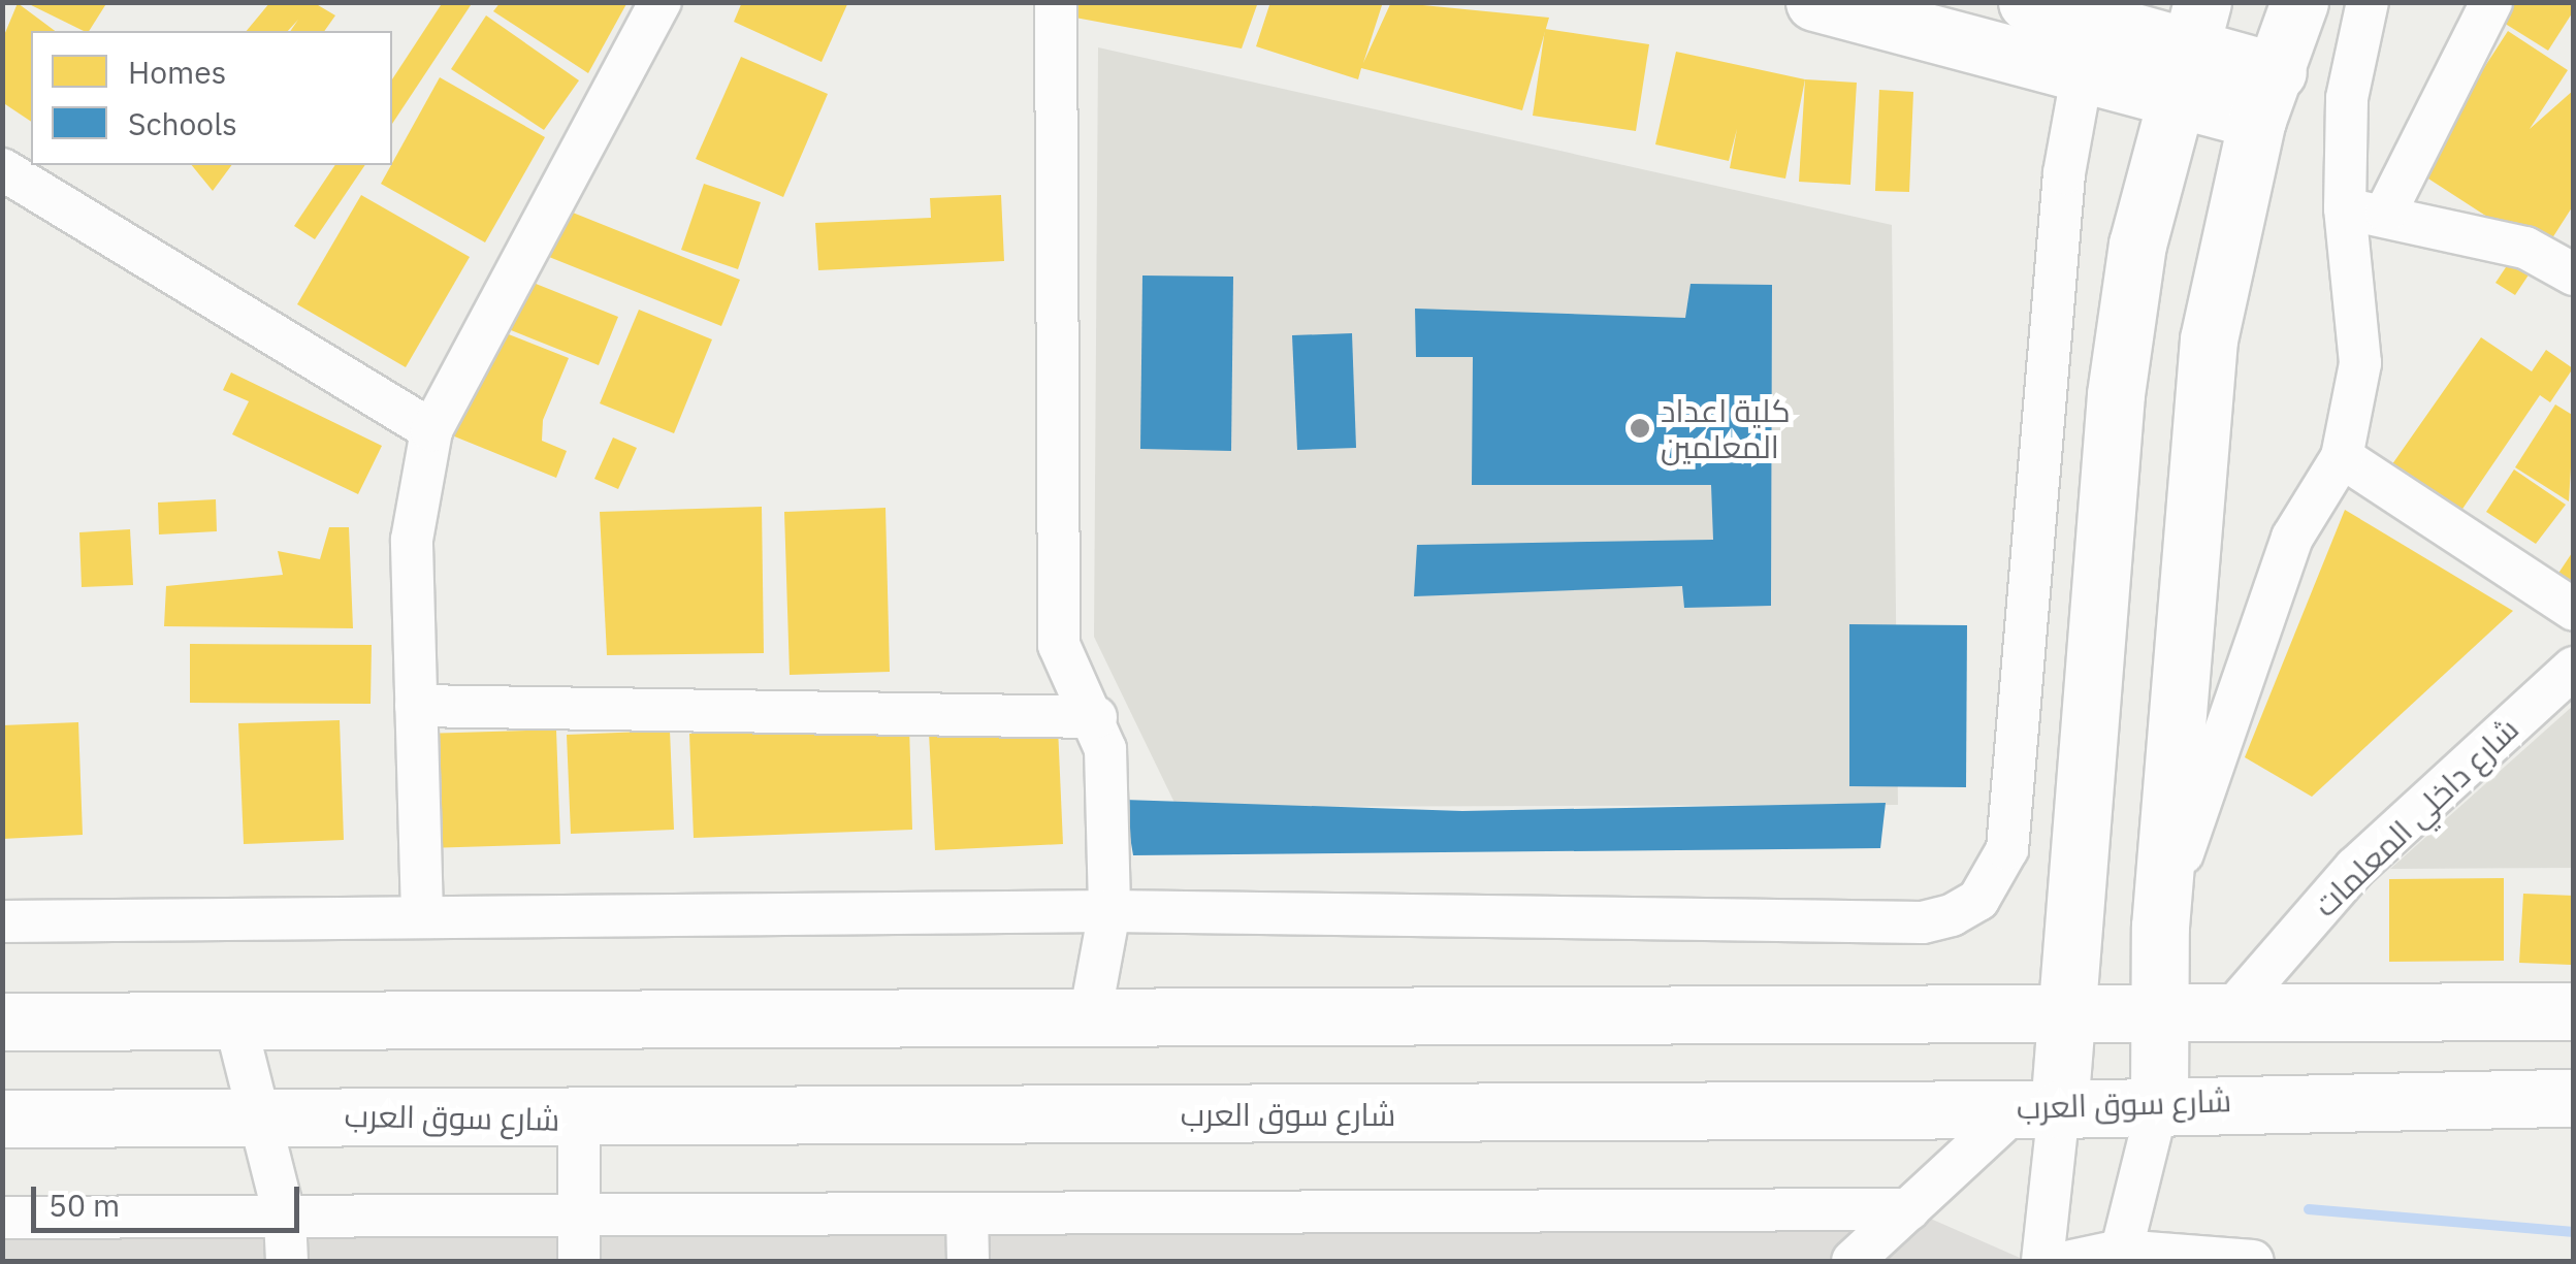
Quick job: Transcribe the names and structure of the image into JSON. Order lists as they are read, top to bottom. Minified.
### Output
{"streets":{"main road":["شارع سوق العرب"],"street":["شارع داخلي المعلمات"]},"places":["كلية اعداد المعلمين"],"legend":["Homes","Schools"],"scale_bar":"50 m"}
